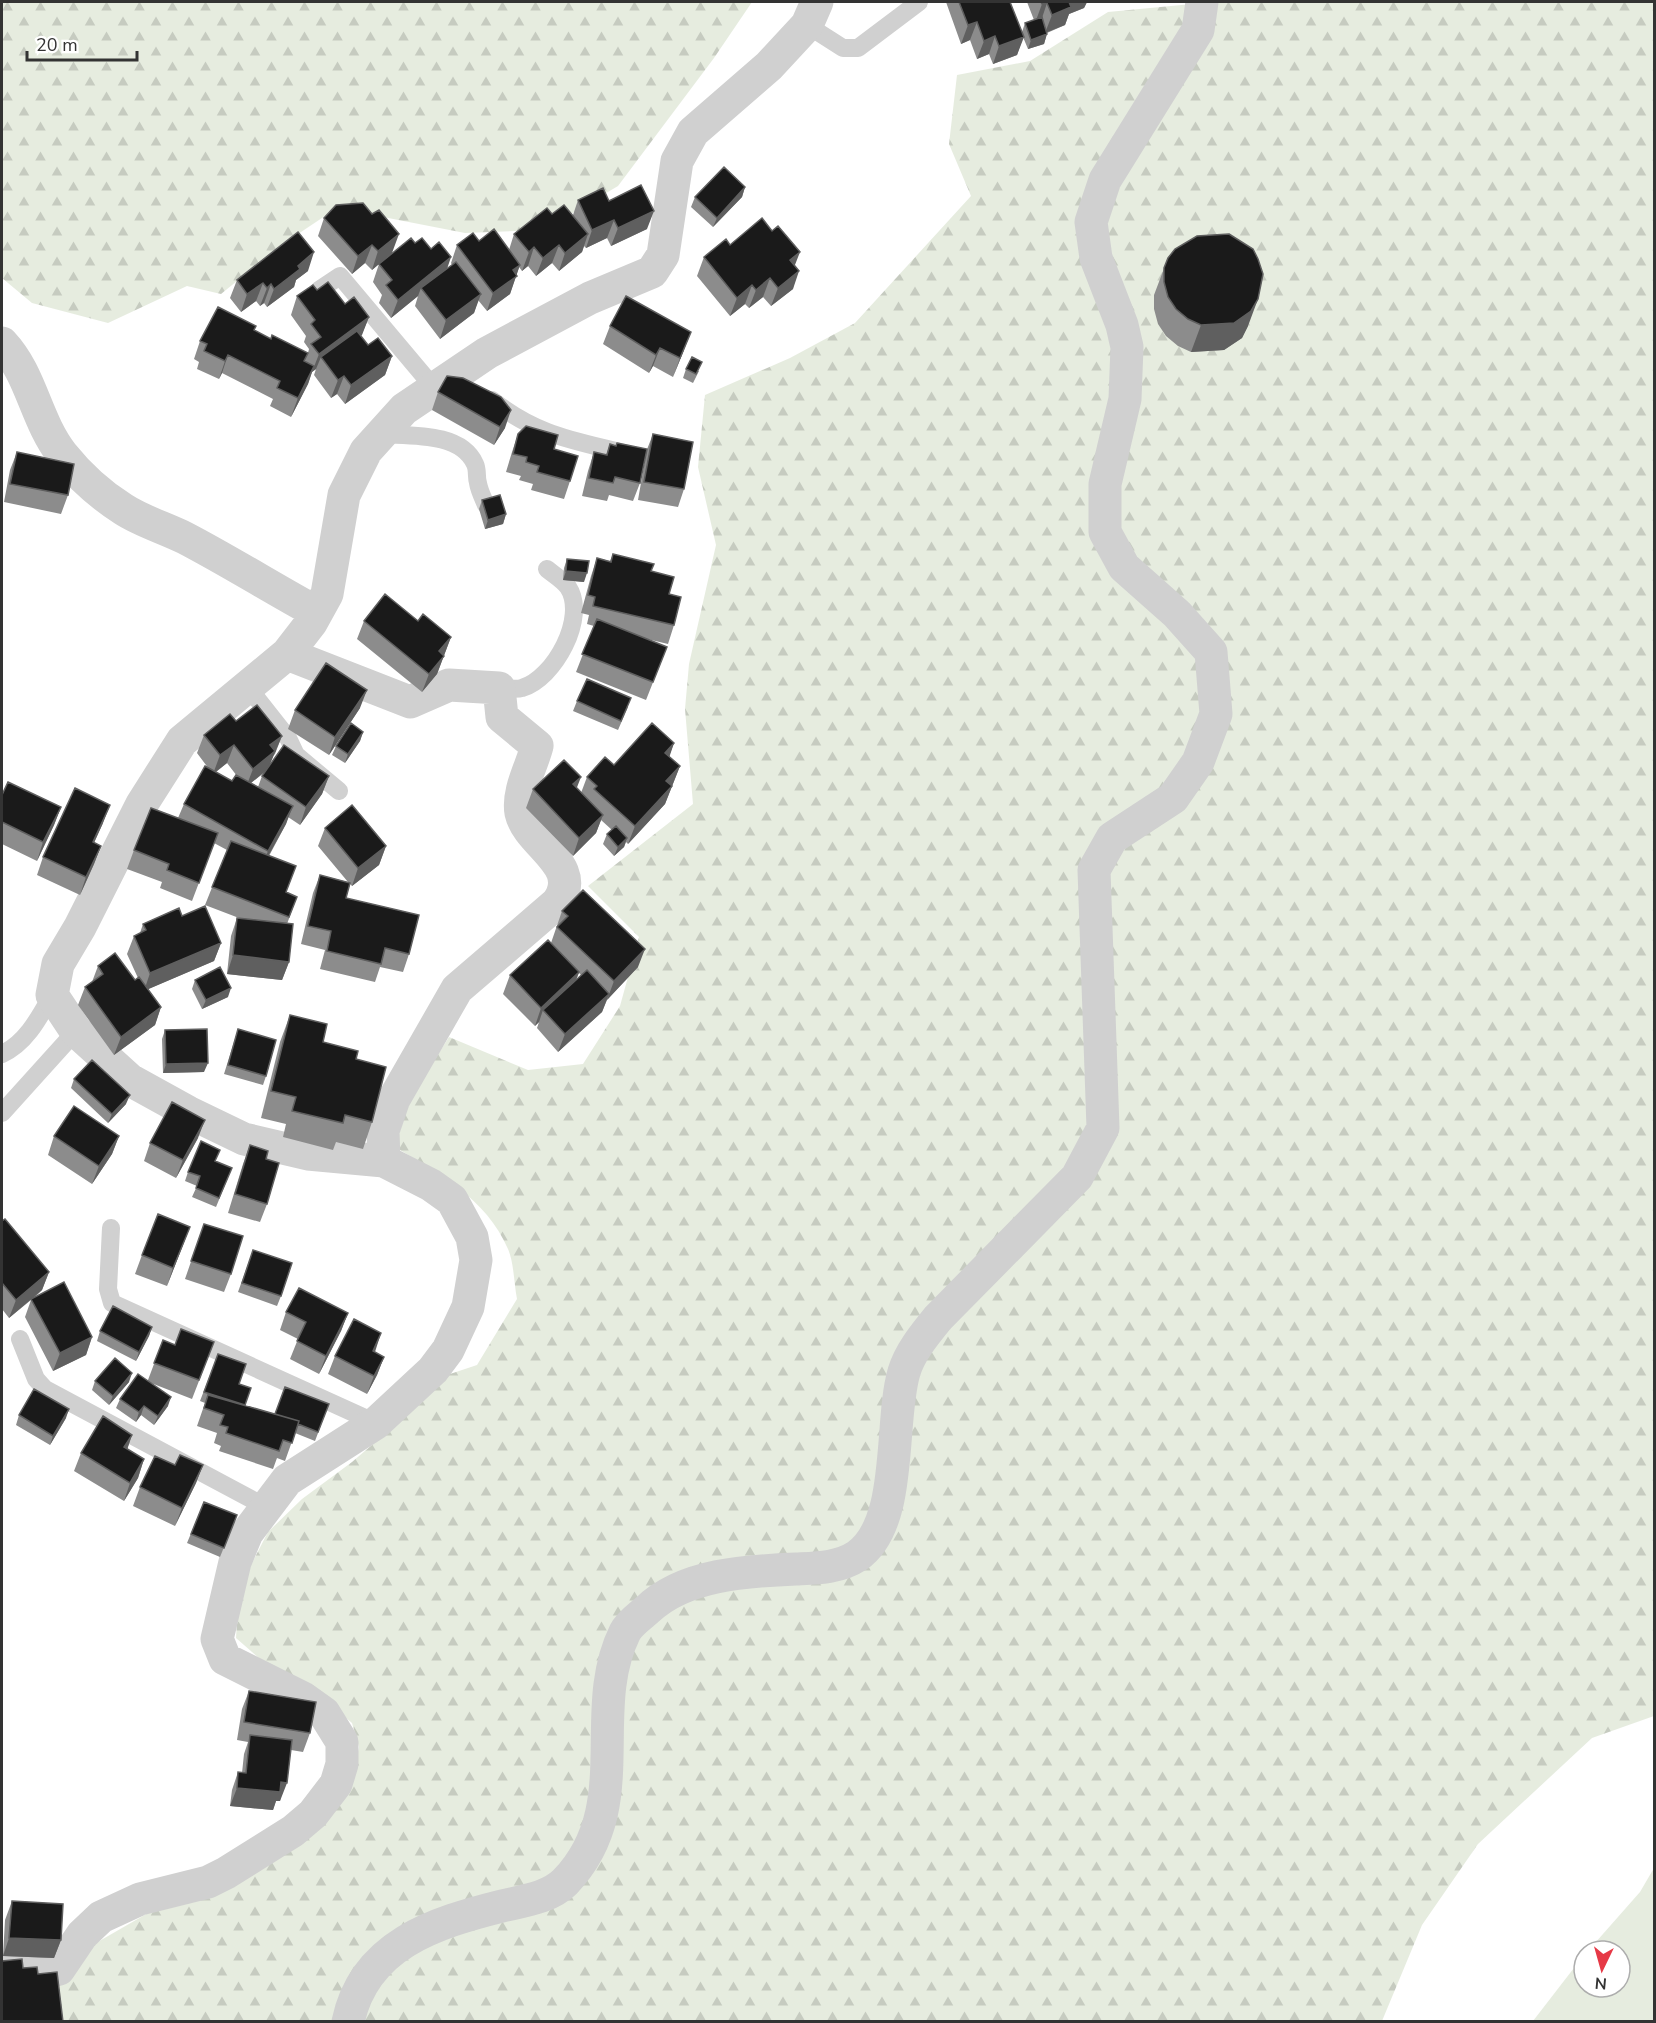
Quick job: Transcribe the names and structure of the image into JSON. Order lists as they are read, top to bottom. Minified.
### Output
{"scale_bar":"20 m","north":"bottom"}
